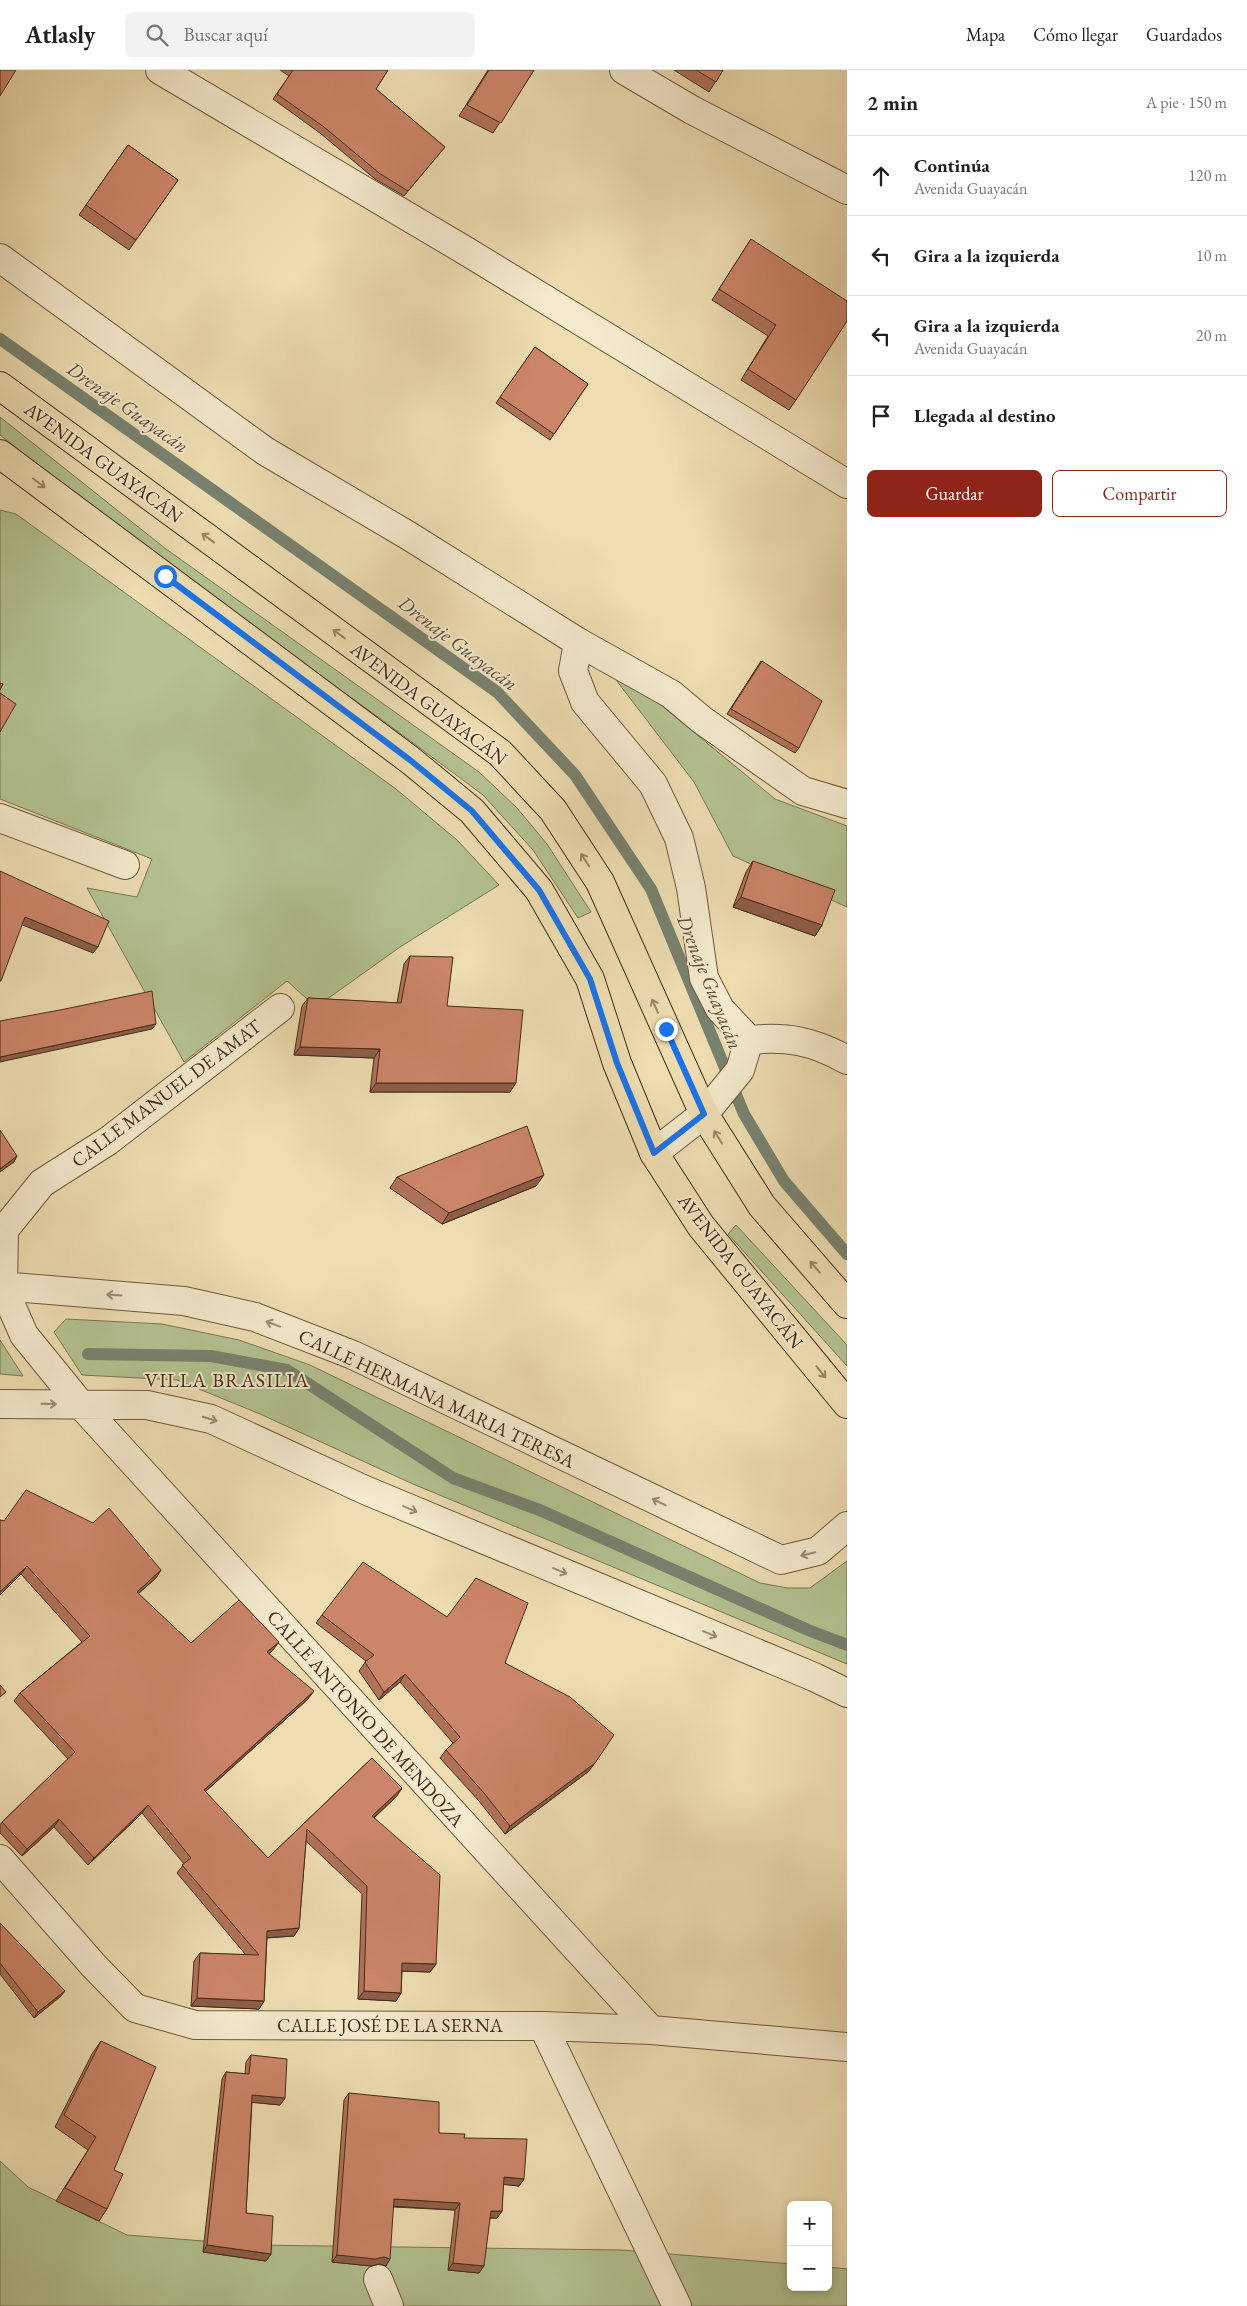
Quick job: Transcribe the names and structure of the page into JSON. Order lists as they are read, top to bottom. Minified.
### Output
{"streets":{"main road":["AVENIDA GUAYACÁN"],"street":["CALLE MANUEL DE AMAT","CALLE HERMANA MARIA TERESA","CALLE ANTONIO DE MENDOZA","CALLE JOSÉ DE LA SERNA"]},"crossings":[["CALLE MANUEL DE AMAT","CALLE HERMANA MARIA TERESA"],["CALLE MANUEL DE AMAT","CALLE ANTONIO DE MENDOZA"],["CALLE ANTONIO DE MENDOZA","CALLE JOSÉ DE LA SERNA"]],"districts":["VILLA BRASILIA"],"water":["Drenaje Guayacán"],"page":{"header":"Atlasly","search":"Buscar aquí","nav":["Mapa","Cómo llegar","Guardados"],"heading":["2 min","A pie · 150 m"],"list":[["Continúa","Avenida Guayacán","120 m"],["Gira a la izquierda","10 m"],["Gira a la izquierda","Avenida Guayacán","20 m"],"Llegada al destino"],"buttons":["Guardar","Compartir"],"map_buttons":["+","−"]}}
